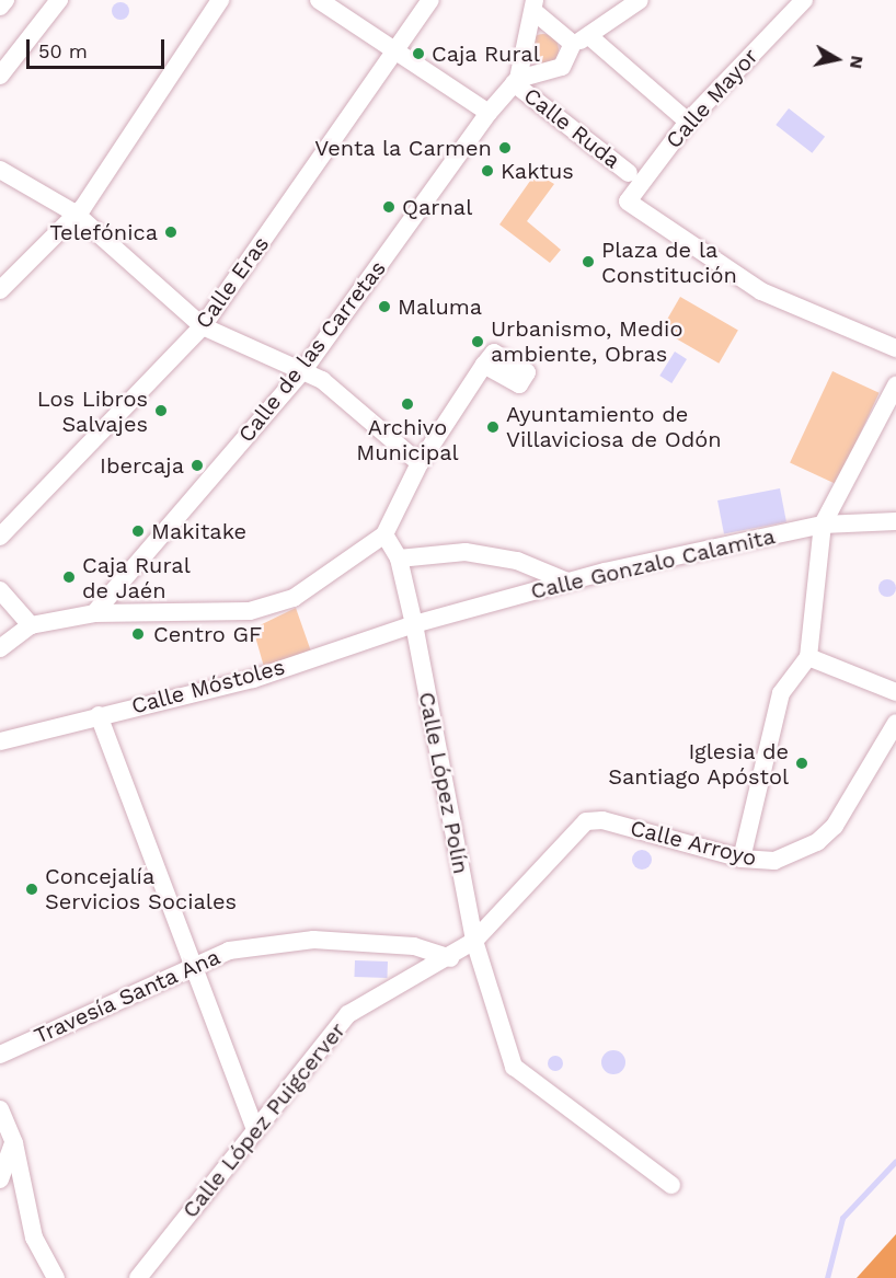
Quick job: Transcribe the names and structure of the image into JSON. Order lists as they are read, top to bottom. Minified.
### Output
{"streets":{"street":["Calle Mayor","Calle Ruda","Calle Eras","Calle de las Carretas","Calle Gonzalo Calamita","Calle Móstoles","Calle López Polín","Calle Arroyo","Travesía Santa Ana","Calle López Puigcerver"]},"crossings":[["Calle Ruda","Calle de las Carretas"],["Calle Gonzalo Calamita","Calle Móstoles"],["Calle Gonzalo Calamita","Calle López Polín"],["Calle Móstoles","Calle López Polín"],["Calle López Polín","Calle Arroyo"],["Calle López Polín","Calle López Puigcerver"],["Calle Arroyo","Calle López Puigcerver"],["Travesía Santa Ana","Calle López Puigcerver"]],"places":["Caja Rural","Venta la Carmen","Kaktus","Qarnal","Telefónica","Plaza de la Constitución","Maluma","Urbanismo, Medio ambiente, Obras","Archivo Municipal","Los Libros Salvajes","Ayuntamiento de Villaviciosa de Odón","Ibercaja","Makitake","Caja Rural de Jaén","Centro GF","Iglesia de Santiago Apóstol","Concejalía Servicios Sociales"],"scale_bar":"50 m","north":"right"}
